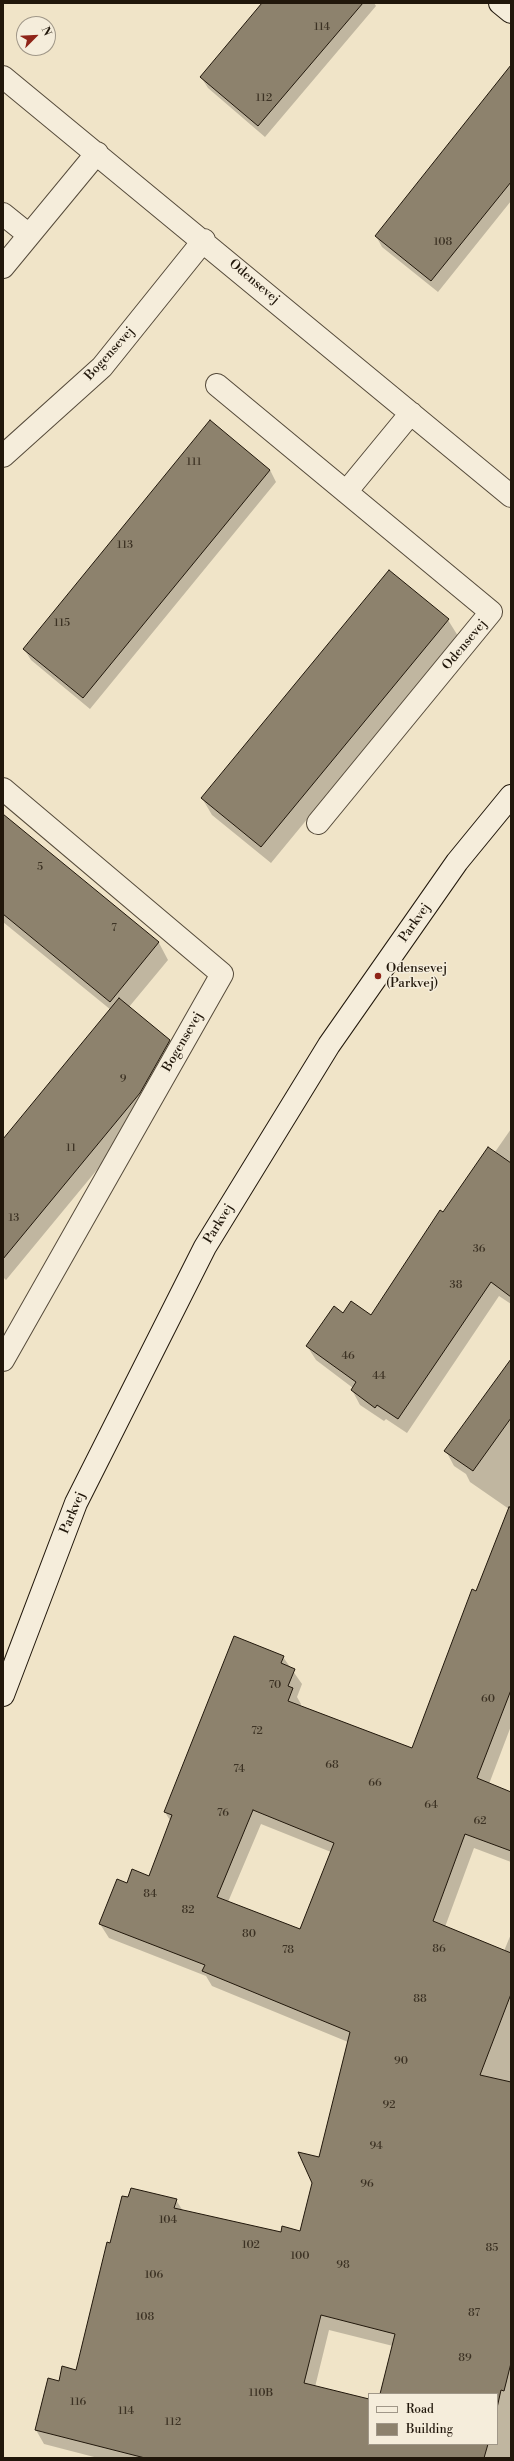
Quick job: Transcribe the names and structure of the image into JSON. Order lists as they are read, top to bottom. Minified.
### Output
{"streets":{"street":["Odensevej","Bogensevej","Parkvej"]},"crossings":[["Odensevej","Bogensevej"]],"places":["Odensevej (Parkvej)"],"house_numbers":["114","112","108","111","113","115","5","7","9","11","13","36","38","46","44","70","60","72","68","74","66","64","76","62","84","82","80","86","78","88","90","92","94","96","104","102","85","100","98","106","87","108","89","110B","116","114","112"],"legend":["Road","Building"],"north":"top right"}
